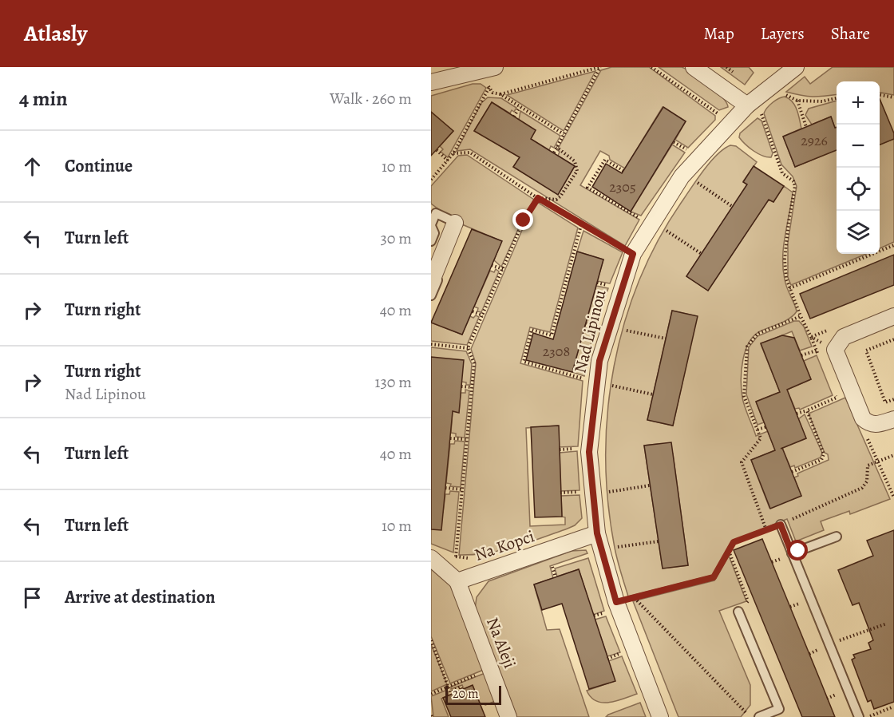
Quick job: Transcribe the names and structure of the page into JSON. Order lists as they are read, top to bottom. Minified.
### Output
{"streets":{"street":["Nad Lipinou","Na Kopci","Na Aleji"]},"crossings":[["Nad Lipinou","Na Kopci"],["Na Kopci","Na Aleji"]],"house_numbers":["2926","2305","2308"],"scale_bar":"20 m","page":{"header":"Atlasly","nav":["Map","Layers","Share"],"heading":["4 min","Walk · 260 m"],"map_buttons":["+","−"],"list":[["Continue","10 m"],["Turn left","30 m"],["Turn right","40 m"],["Turn right","Nad Lipinou","130 m"],["Turn left","40 m"],["Turn left","10 m"],"Arrive at destination"],"scale":"20 m"}}
